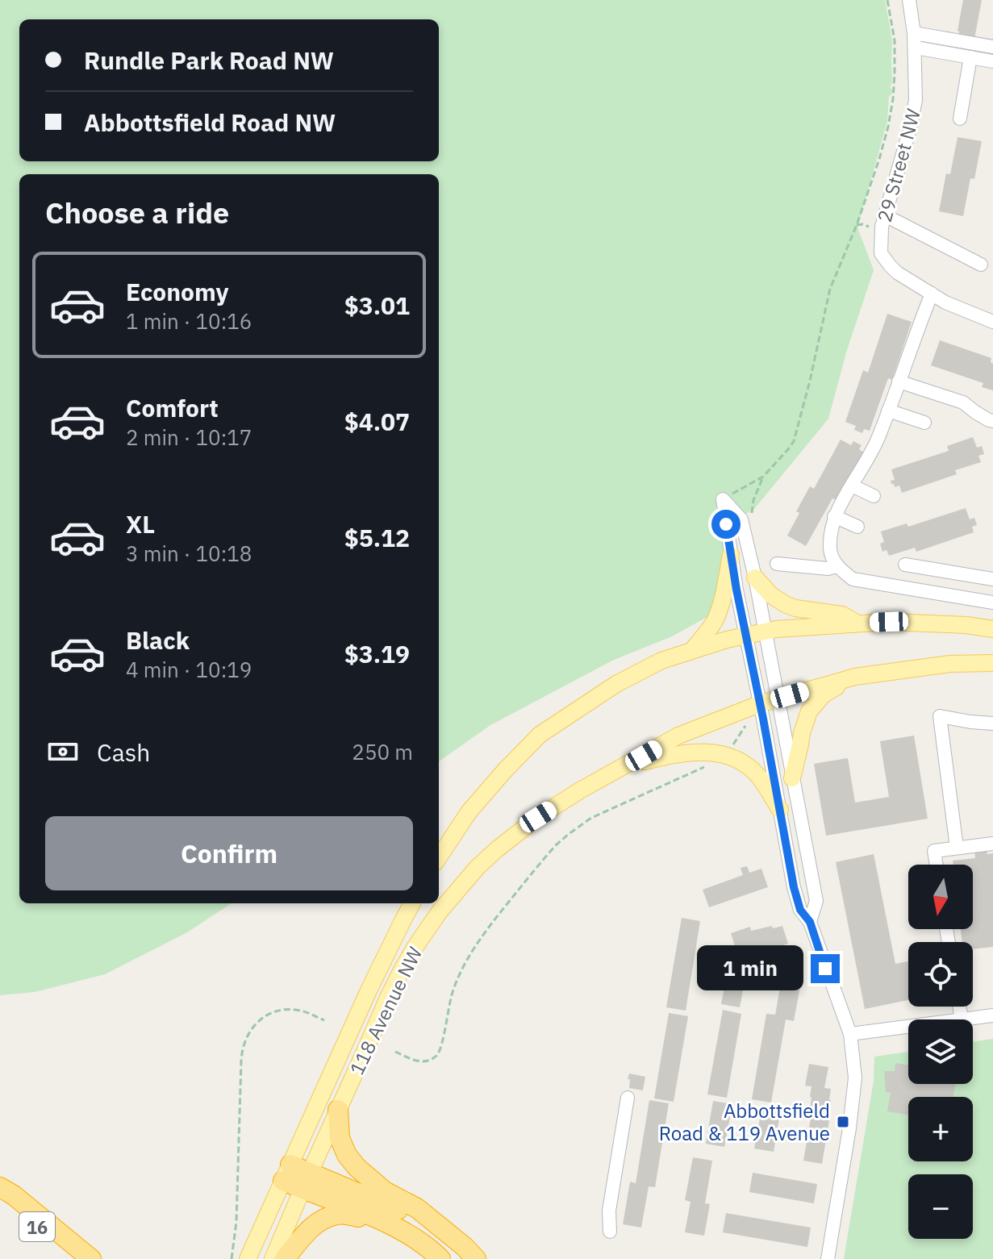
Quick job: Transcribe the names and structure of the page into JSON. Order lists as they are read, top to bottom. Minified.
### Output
{"streets":{"highway":["16"],"main road":["118 Avenue NW"],"street":["29 Street NW"]},"places":{"transit":["Abbottsfield Road & 119 Avenue"]},"north":"bottom","page":{"banner":["Rundle Park Road NW","Abbottsfield Road NW"],"heading":"Choose a ride","list":[{"name":"Economy","note":"1 min · 10:16","value":"$3.01"},{"name":"Comfort","note":"2 min · 10:17","value":"$4.07"},{"name":"XL","note":"3 min · 10:18","value":"$5.12"},{"name":"Black","note":"4 min · 10:19","value":"$3.19"}],"pay":["Cash","250 m"],"buttons":"Confirm","map_buttons":["+","−"],"bubble":"1 min"}}
